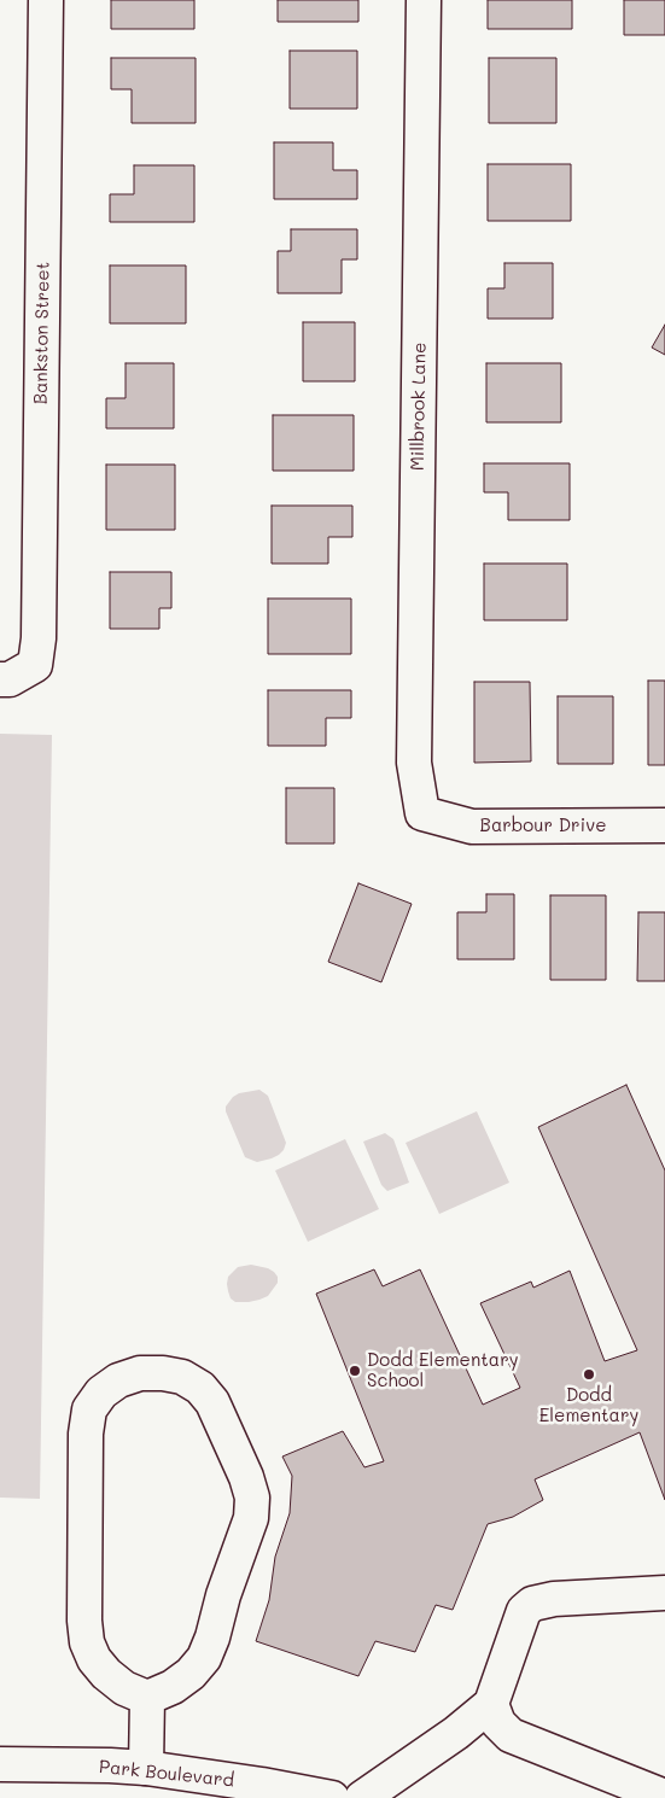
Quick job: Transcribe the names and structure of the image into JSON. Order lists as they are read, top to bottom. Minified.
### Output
{"streets":{"street":["Bankston Street","Millbrook Lane","Barbour Drive","Park Boulevard"]},"crossings":[["Millbrook Lane","Barbour Drive"]],"places":["Dodd Elementary School","Dodd Elementary"]}
